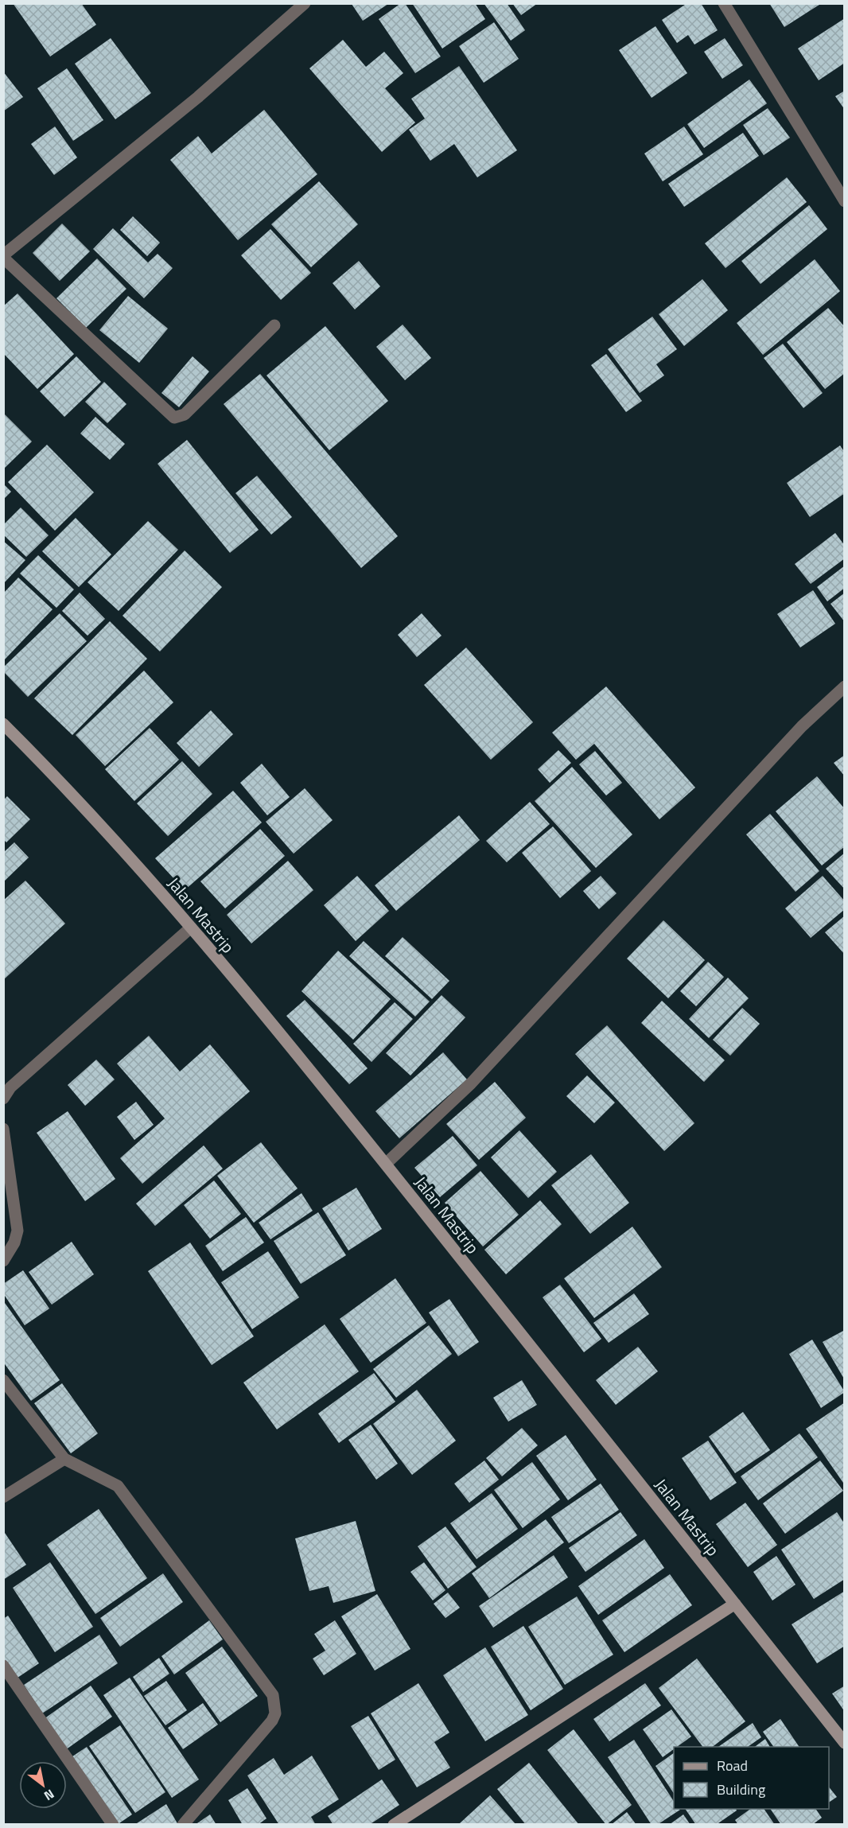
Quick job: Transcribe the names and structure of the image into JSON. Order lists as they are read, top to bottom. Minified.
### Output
{"streets":{"main road":["Jalan Mastrip"]},"legend":["Road","Building"],"north":"bottom right"}
